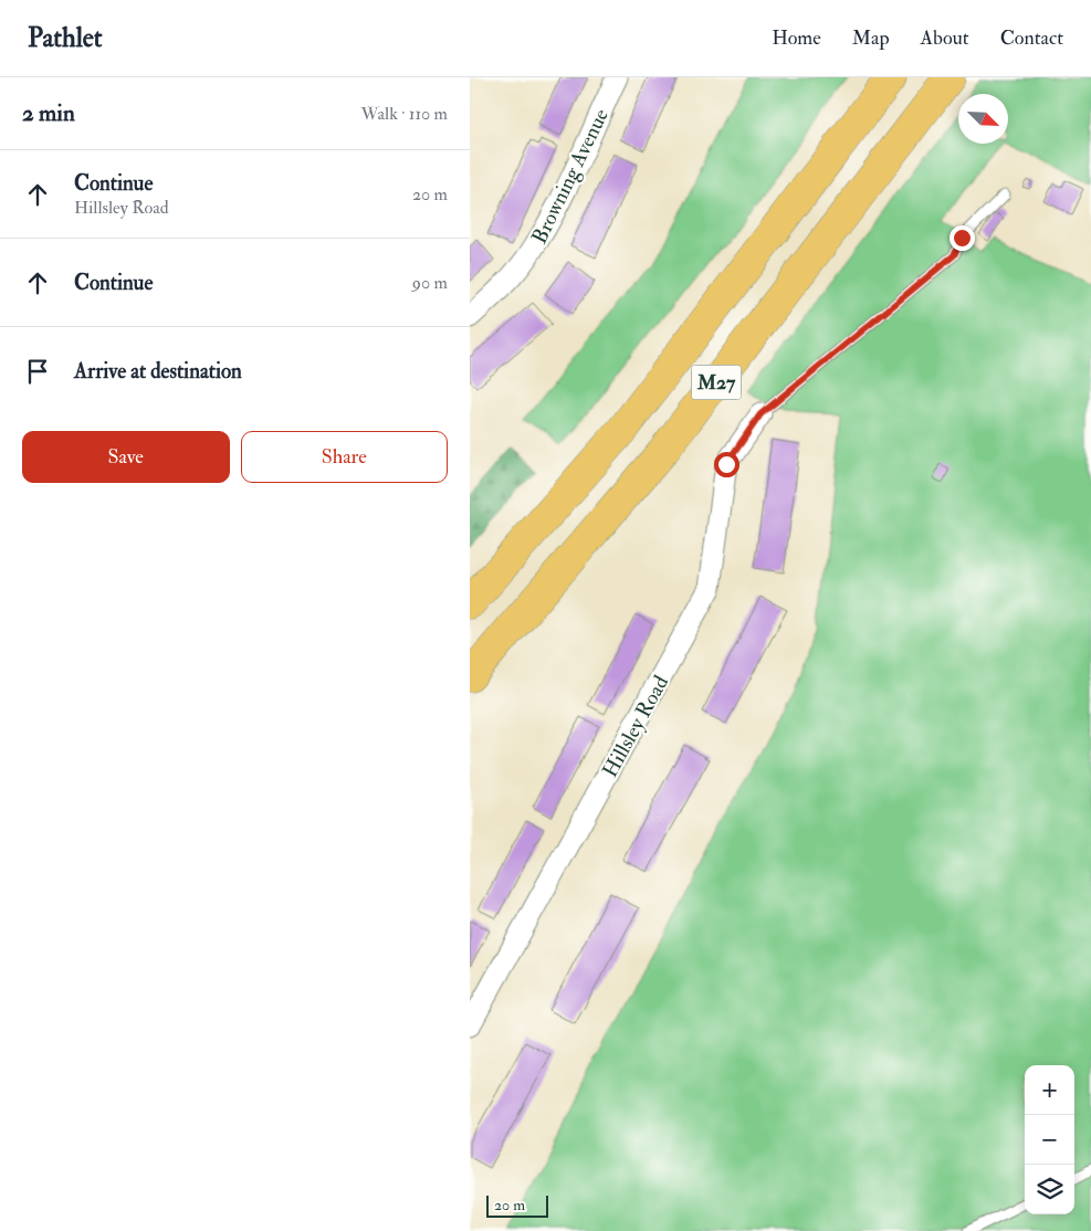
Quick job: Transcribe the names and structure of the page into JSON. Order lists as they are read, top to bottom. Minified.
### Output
{"streets":{"highway":["M27"],"street":["Browning Avenue","Hillsley Road"]},"scale_bar":"20 m","north":"bottom right","page":{"header":"Pathlet","nav":["Home","Map","About","Contact"],"heading":["2 min","Walk · 110 m"],"list":[["Continue","Hillsley Road","20 m"],["Continue","90 m"],"Arrive at destination"],"buttons":["Save","Share"],"map_buttons":["+","−"],"scale":"20 m"}}
